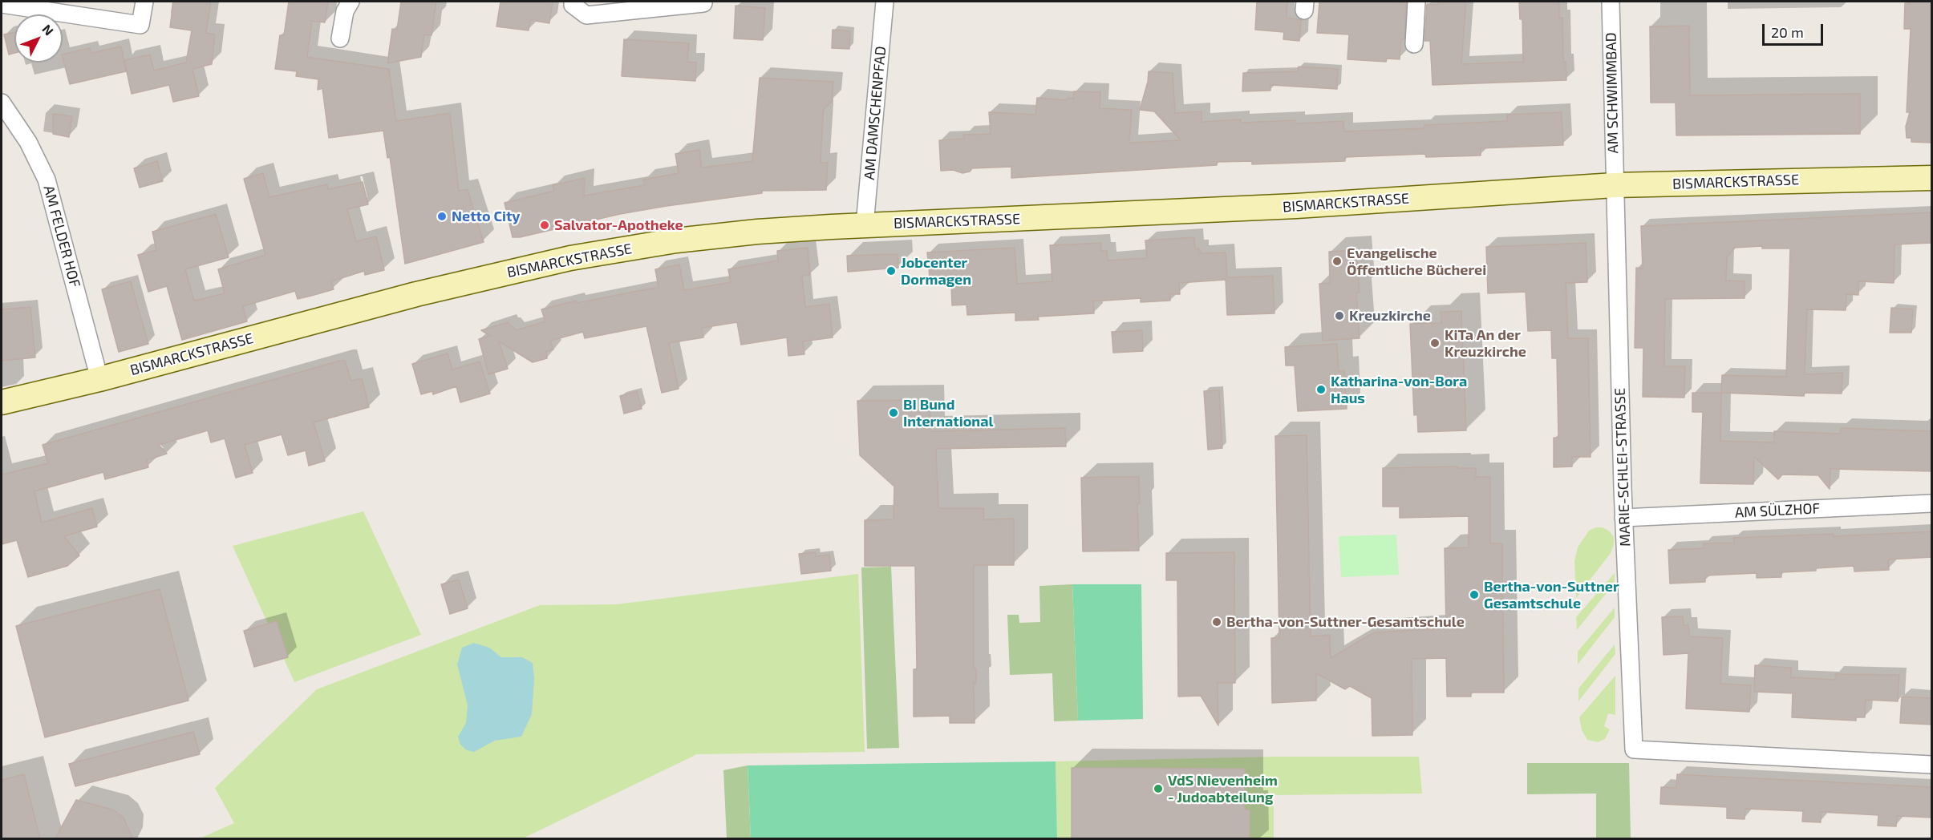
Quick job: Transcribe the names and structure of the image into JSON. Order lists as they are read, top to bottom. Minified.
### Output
{"streets":{"street":["AM SCHWIMMBAD","AM DAMSCHENPFAD","BISMARCKSTRASSE","AM FELDER HOF","MARIE-SCHLEI-STRASSE","AM SÜLZHOF"]},"crossings":[["AM SCHWIMMBAD","BISMARCKSTRASSE"],["AM SCHWIMMBAD","MARIE-SCHLEI-STRASSE"],["AM DAMSCHENPFAD","BISMARCKSTRASSE"],["BISMARCKSTRASSE","AM FELDER HOF"],["BISMARCKSTRASSE","MARIE-SCHLEI-STRASSE"],["MARIE-SCHLEI-STRASSE","AM SÜLZHOF"]],"places":["Netto City","Salvator-Apotheke","Evangelische Öffentliche Bücherei","Jobcenter Dormagen","Kreuzkirche","KiTa An der Kreuzkirche","Katharina-von-Bora Haus","BI Bund International","Bertha-von-Suttner Gesamtschule","Bertha-von-Suttner-Gesamtschule","VdS Nievenheim - Judoabteilung"],"scale_bar":"20 m","north":"top right"}
